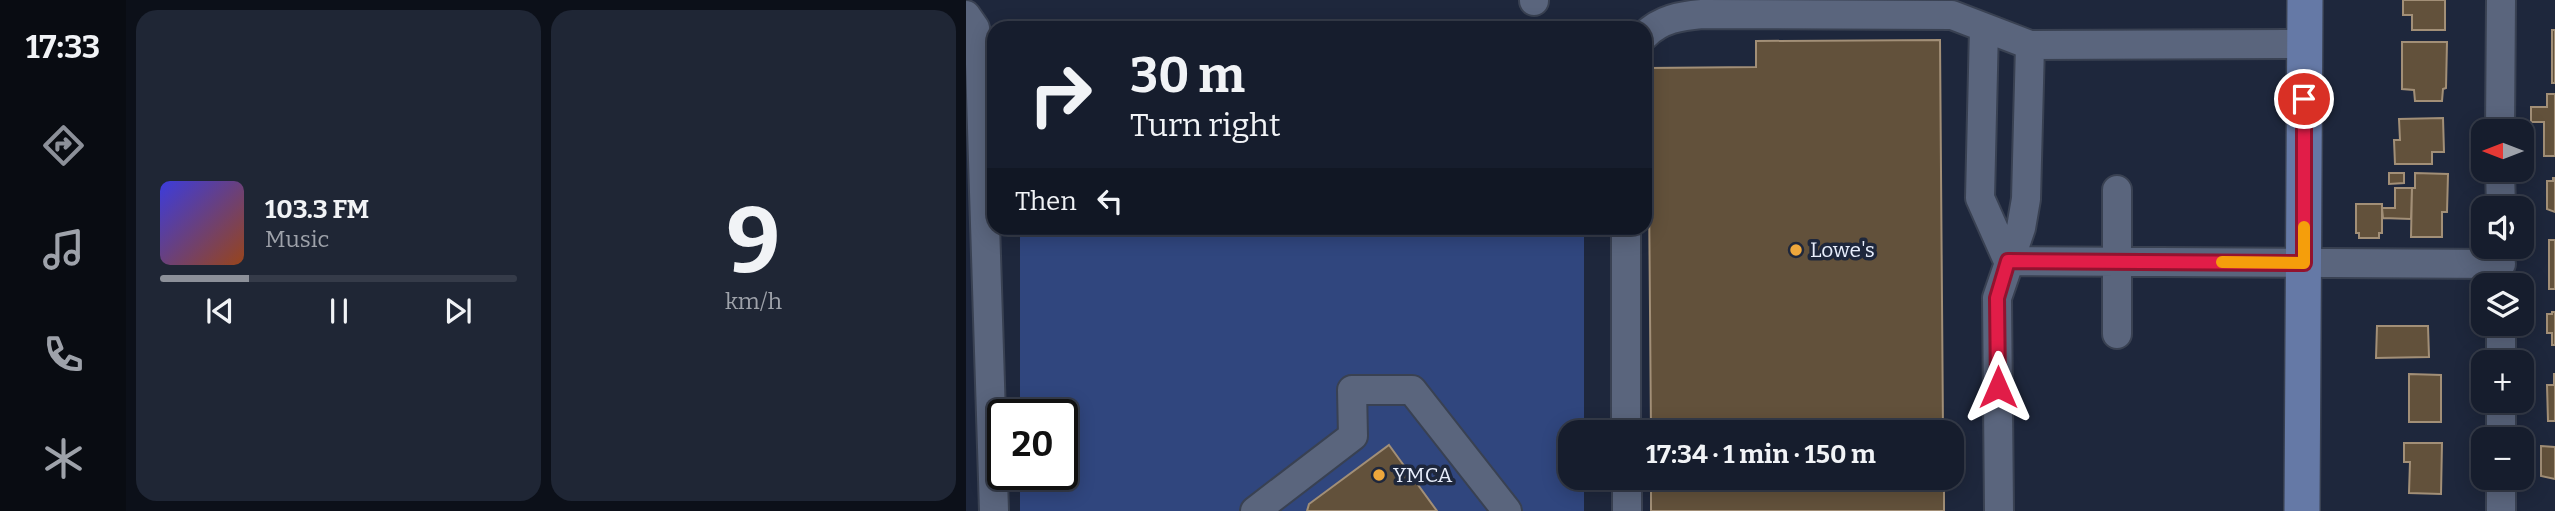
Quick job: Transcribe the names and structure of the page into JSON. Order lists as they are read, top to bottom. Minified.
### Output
{"places":["Lowe's","YMCA"],"north":"left","page":{"tabs":"17:33","tile":["9","km/h"],"turn":["30 m","Turn right"],"map_buttons":["+","−"],"then":"Then","song":["103.3 FM","Music"],"limit":"20","trip":"17:34 · 1 min · 150 m"}}
